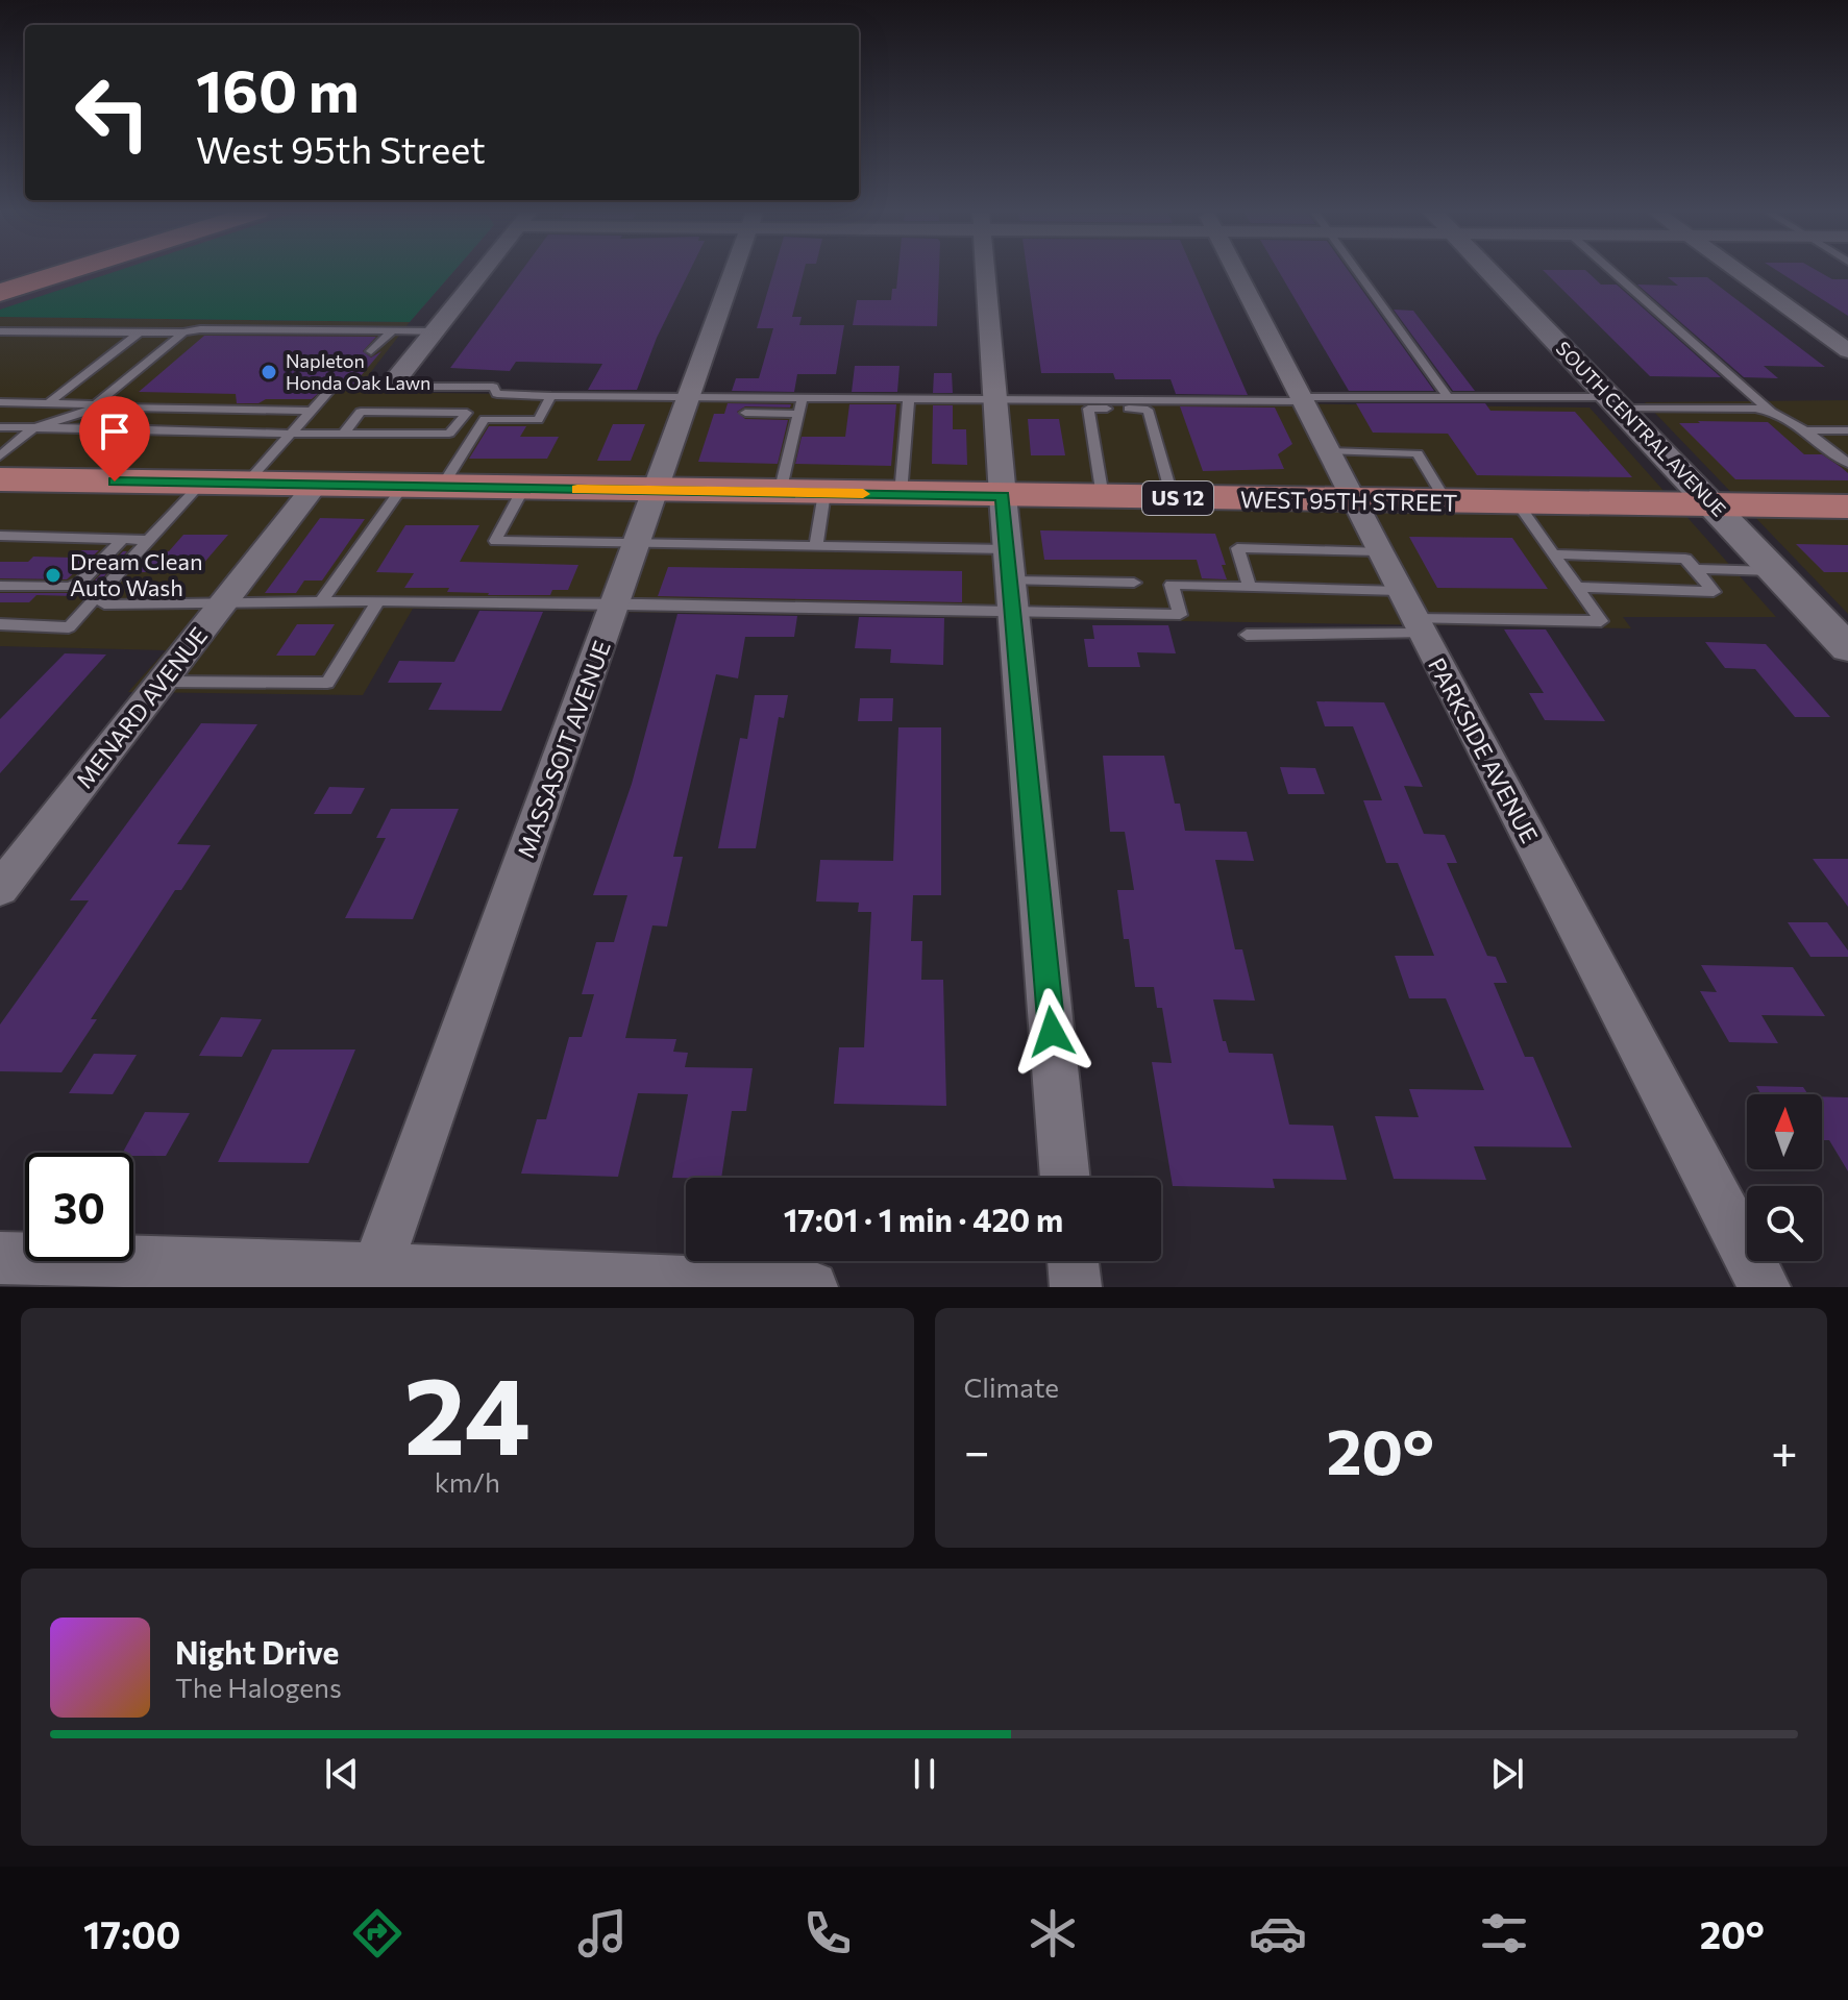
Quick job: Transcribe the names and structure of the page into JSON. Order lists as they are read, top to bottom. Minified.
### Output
{"streets":{"main road":["US 12","WEST 95TH STREET"],"street":["SOUTH CENTRAL AVENUE","MENARD AVENUE","MASSASOIT AVENUE","PARKSIDE AVENUE"]},"crossings":[["SOUTH CENTRAL AVENUE","WEST 95TH STREET"],["WEST 95TH STREET","MENARD AVENUE"],["WEST 95TH STREET","MASSASOIT AVENUE"],["WEST 95TH STREET","PARKSIDE AVENUE"]],"places":["Napleton Honda Oak Lawn","Dream Clean Auto Wash"],"north":"top","page":{"turn":["160 m","West 95th Street"],"limit":"30","trip":"17:01 · 1 min · 420 m","tile":[["24","km/h"],"Climate"],"heat":["−","20°","+"],"song":["Night Drive","The Halogens"],"tabs":["17:00","20°"]}}
